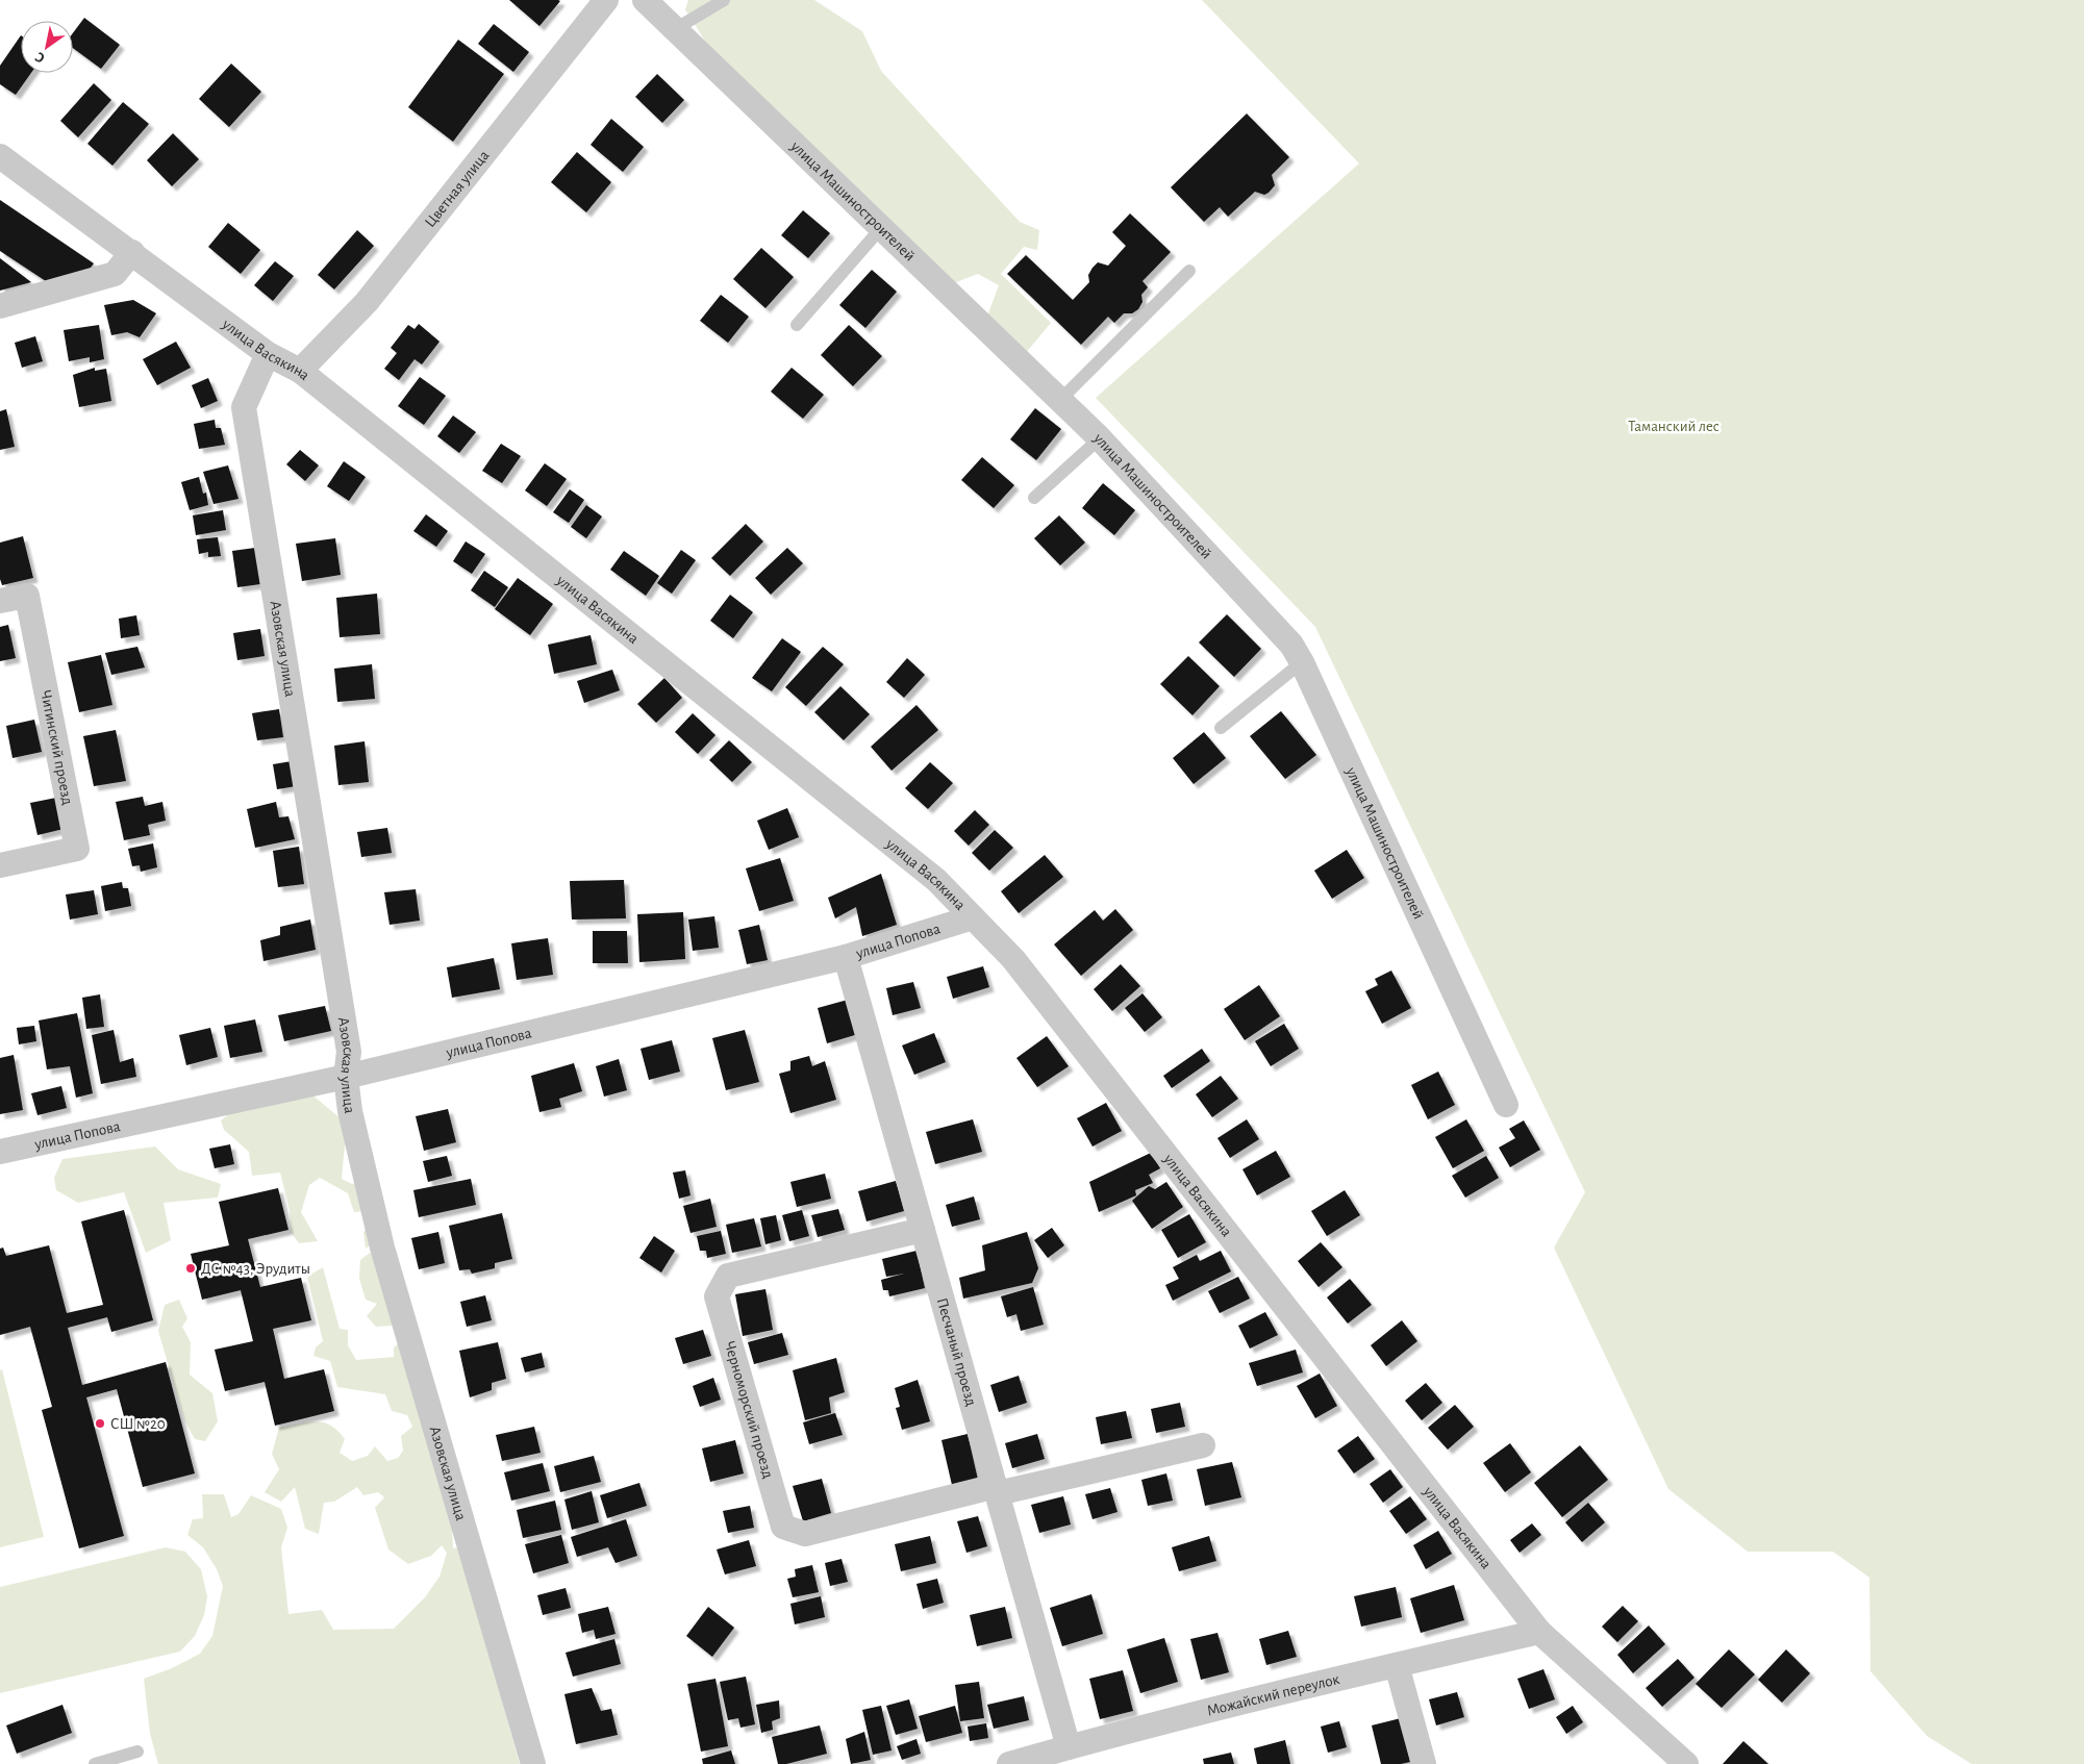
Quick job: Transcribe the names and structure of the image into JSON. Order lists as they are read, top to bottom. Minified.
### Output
{"streets":{"street":["Цветная улица","улица Машиностроителей","улица Васякина","Азовская улица","Читинский проезд","улица Попова","Песчаный проезд","Черноморский проезд","Можайский переулок"]},"crossings":[["Цветная улица","улица Васякина"],["улица Васякина","Азовская улица"],["улица Васякина","улица Попова"],["улица Васякина","Можайский переулок"],["Азовская улица","улица Попова"],["улица Попова","Песчаный проезд"],["Песчаный проезд","Черноморский проезд"],["Песчаный проезд","Можайский переулок"]],"parks":["Таманский лес"],"places":["ДС №43, Эрудиты","СШ №20"],"north":"bottom left"}
